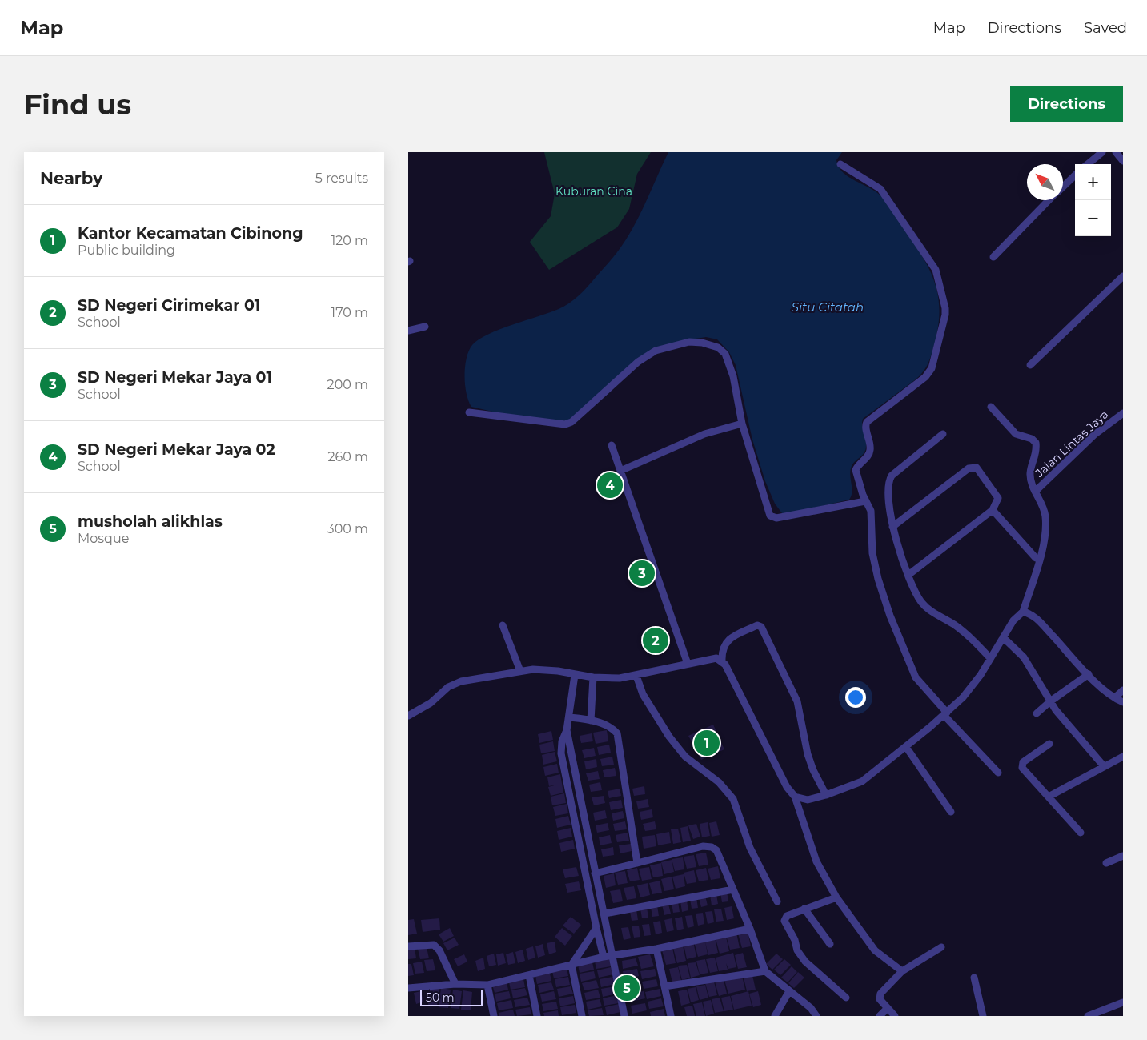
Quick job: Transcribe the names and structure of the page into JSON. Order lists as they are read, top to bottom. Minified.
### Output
{"streets":{"street":["Jalan Lintas Jaya"]},"water":["Situ Citatah"],"parks":["Kuburan Cina"],"scale_bar":"50 m","north":"top left","page":{"header":"Map","nav":["Map","Directions","Saved"],"buttons":"Directions","title":"Find us","heading":["Nearby","5 results"],"map_buttons":["+","−"],"list":[{"mark":"1","name":"Kantor Kecamatan Cibinong","note":"Public building","value":"120 m"},{"mark":"2","name":"SD Negeri Cirimekar 01","note":"School","value":"170 m"},{"mark":"3","name":"SD Negeri Mekar Jaya 01","note":"School","value":"200 m"},{"mark":"4","name":"SD Negeri Mekar Jaya 02","note":"School","value":"260 m"},{"mark":"5","name":"musholah alikhlas","note":"Mosque","value":"300 m"}],"pins":["4","3","2","1","5"],"scale":"50 m"}}
